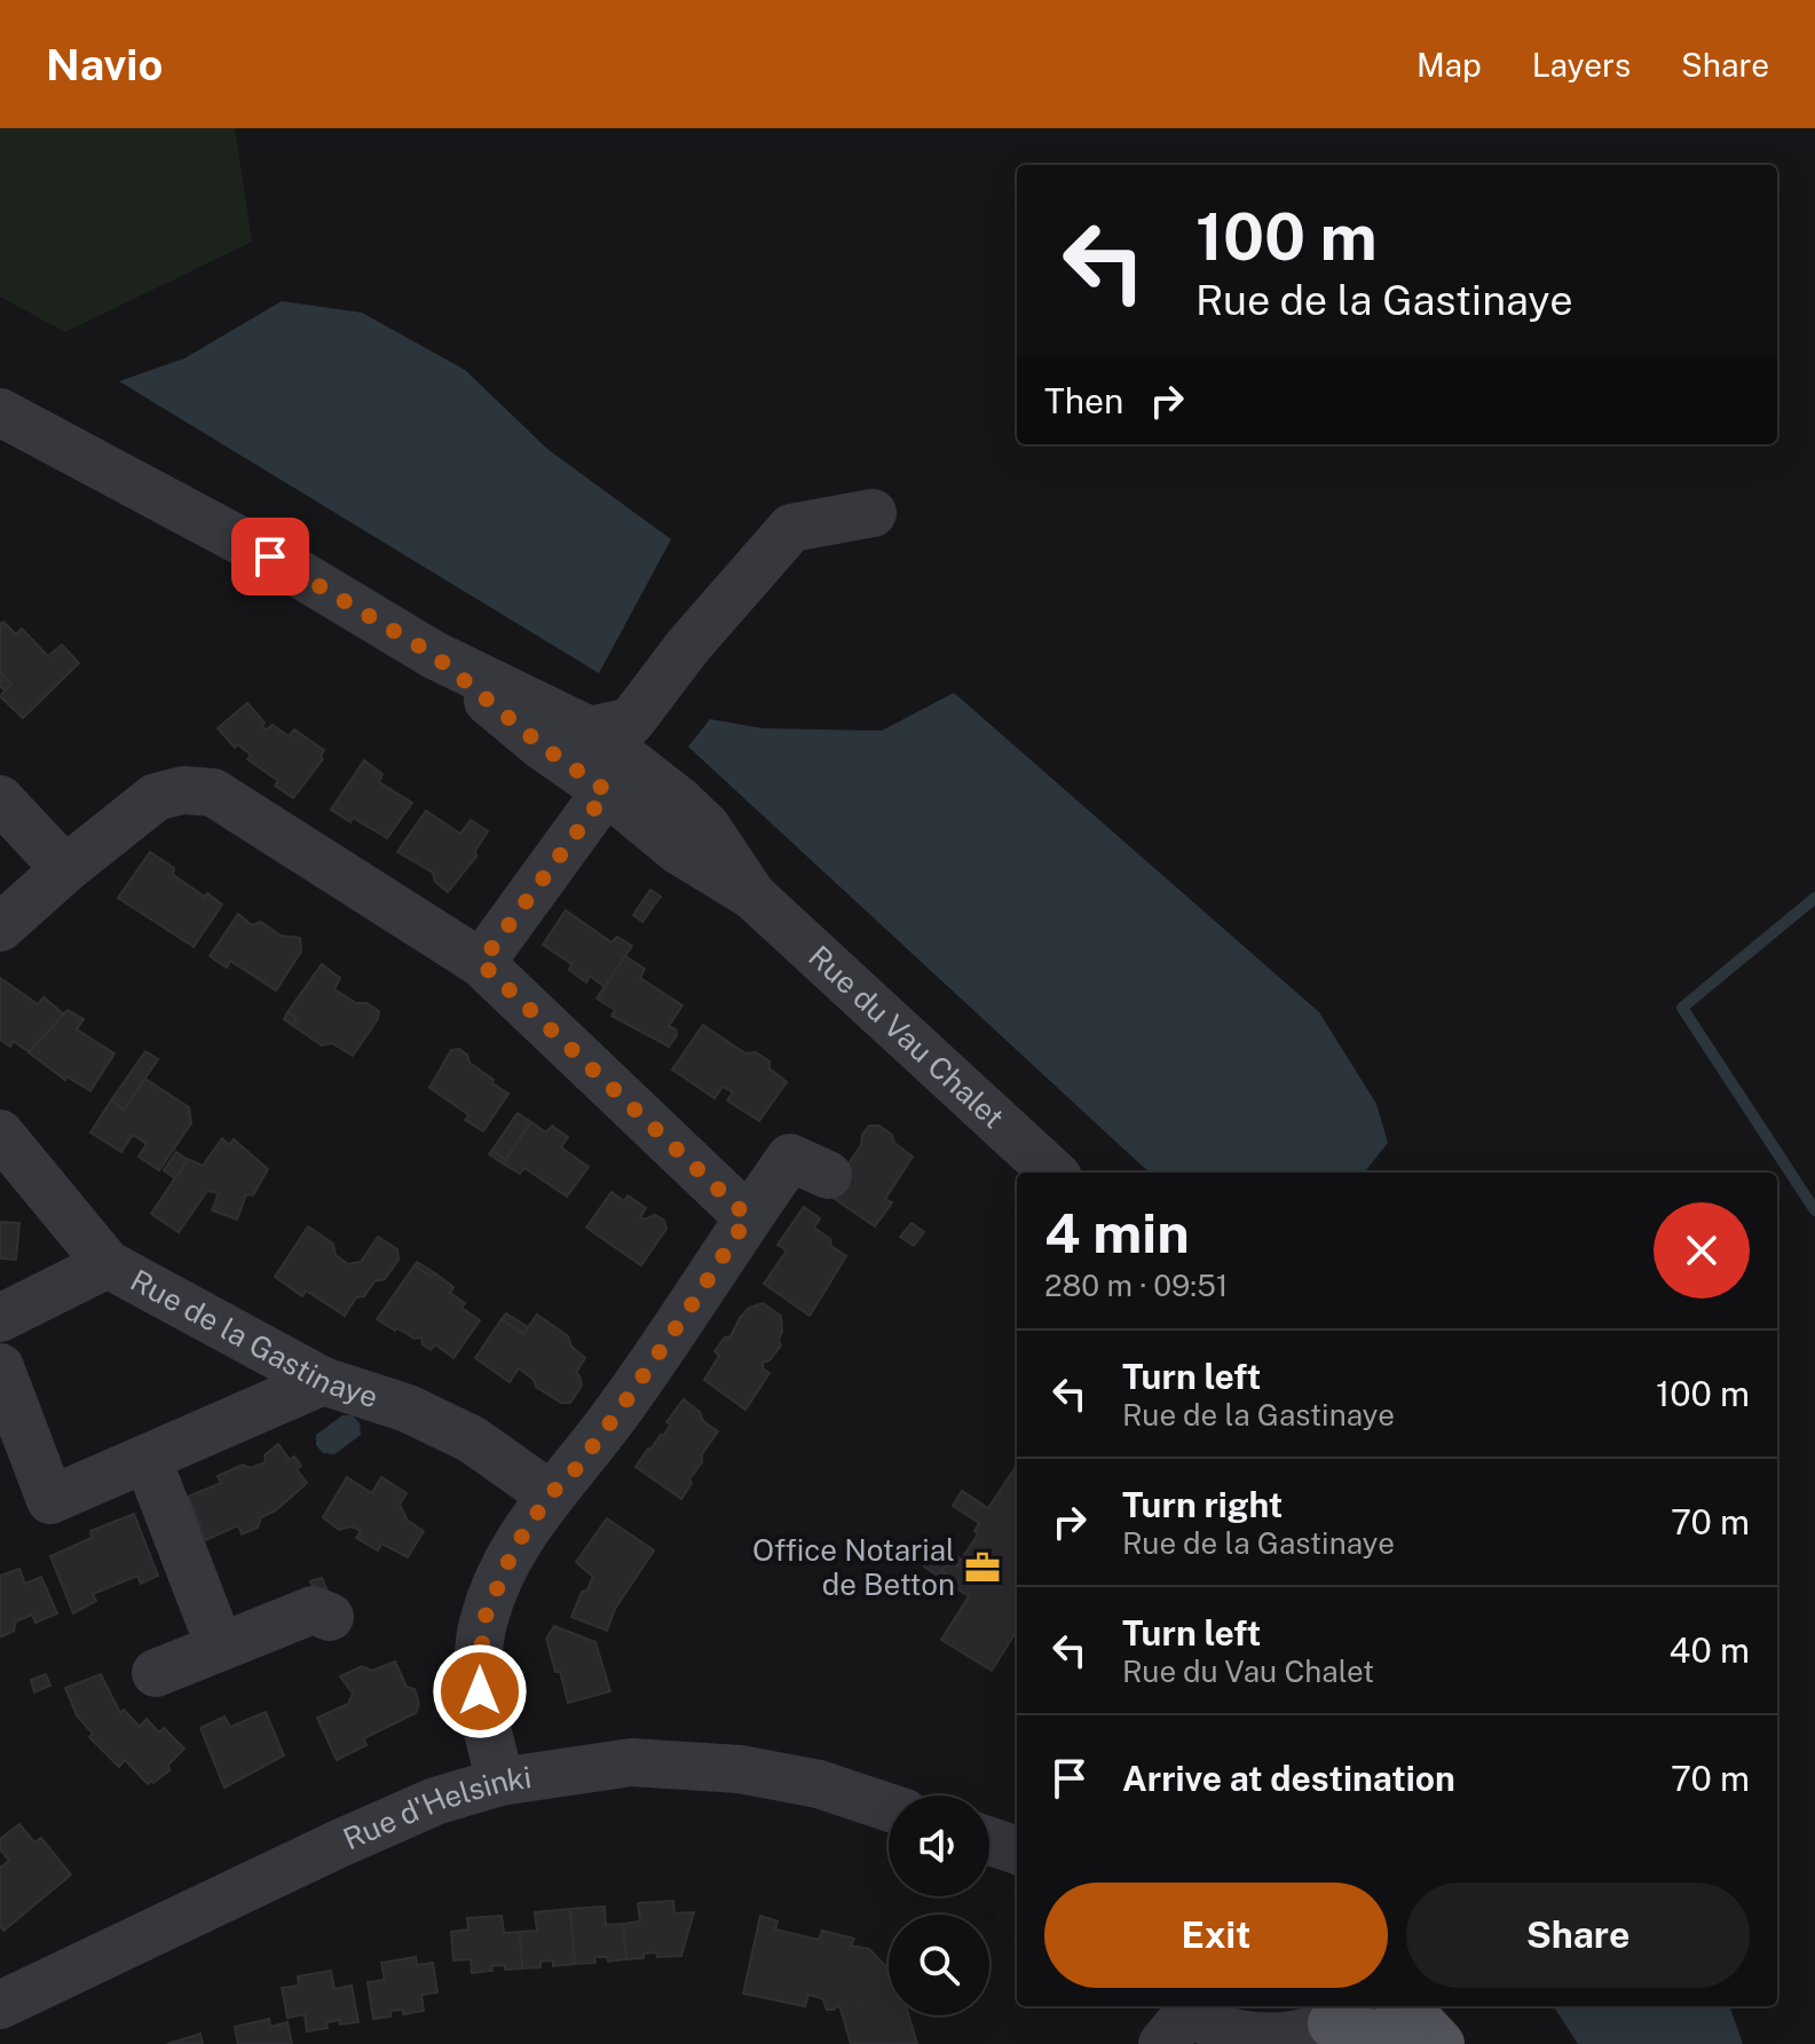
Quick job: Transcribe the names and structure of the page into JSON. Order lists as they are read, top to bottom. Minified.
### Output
{"streets":{"street":["Rue du Vau Chalet","Rue de la Gastinaye","Rue d'Helsinki"]},"places":{"office":["Office Notarial de Betton"]},"page":{"header":"Navio","nav":["Map","Layers","Share"],"turn":["100 m","Rue de la Gastinaye"],"then":"Then","heading":["4 min","280 m · 09:51"],"list":[{"name":"Turn left","note":"Rue de la Gastinaye","value":"100 m"},{"name":"Turn right","note":"Rue de la Gastinaye","value":"70 m"},{"name":"Turn left","note":"Rue du Vau Chalet","value":"40 m"},{"name":"Arrive at destination","value":"70 m"}],"buttons":["Exit","Share"]}}
